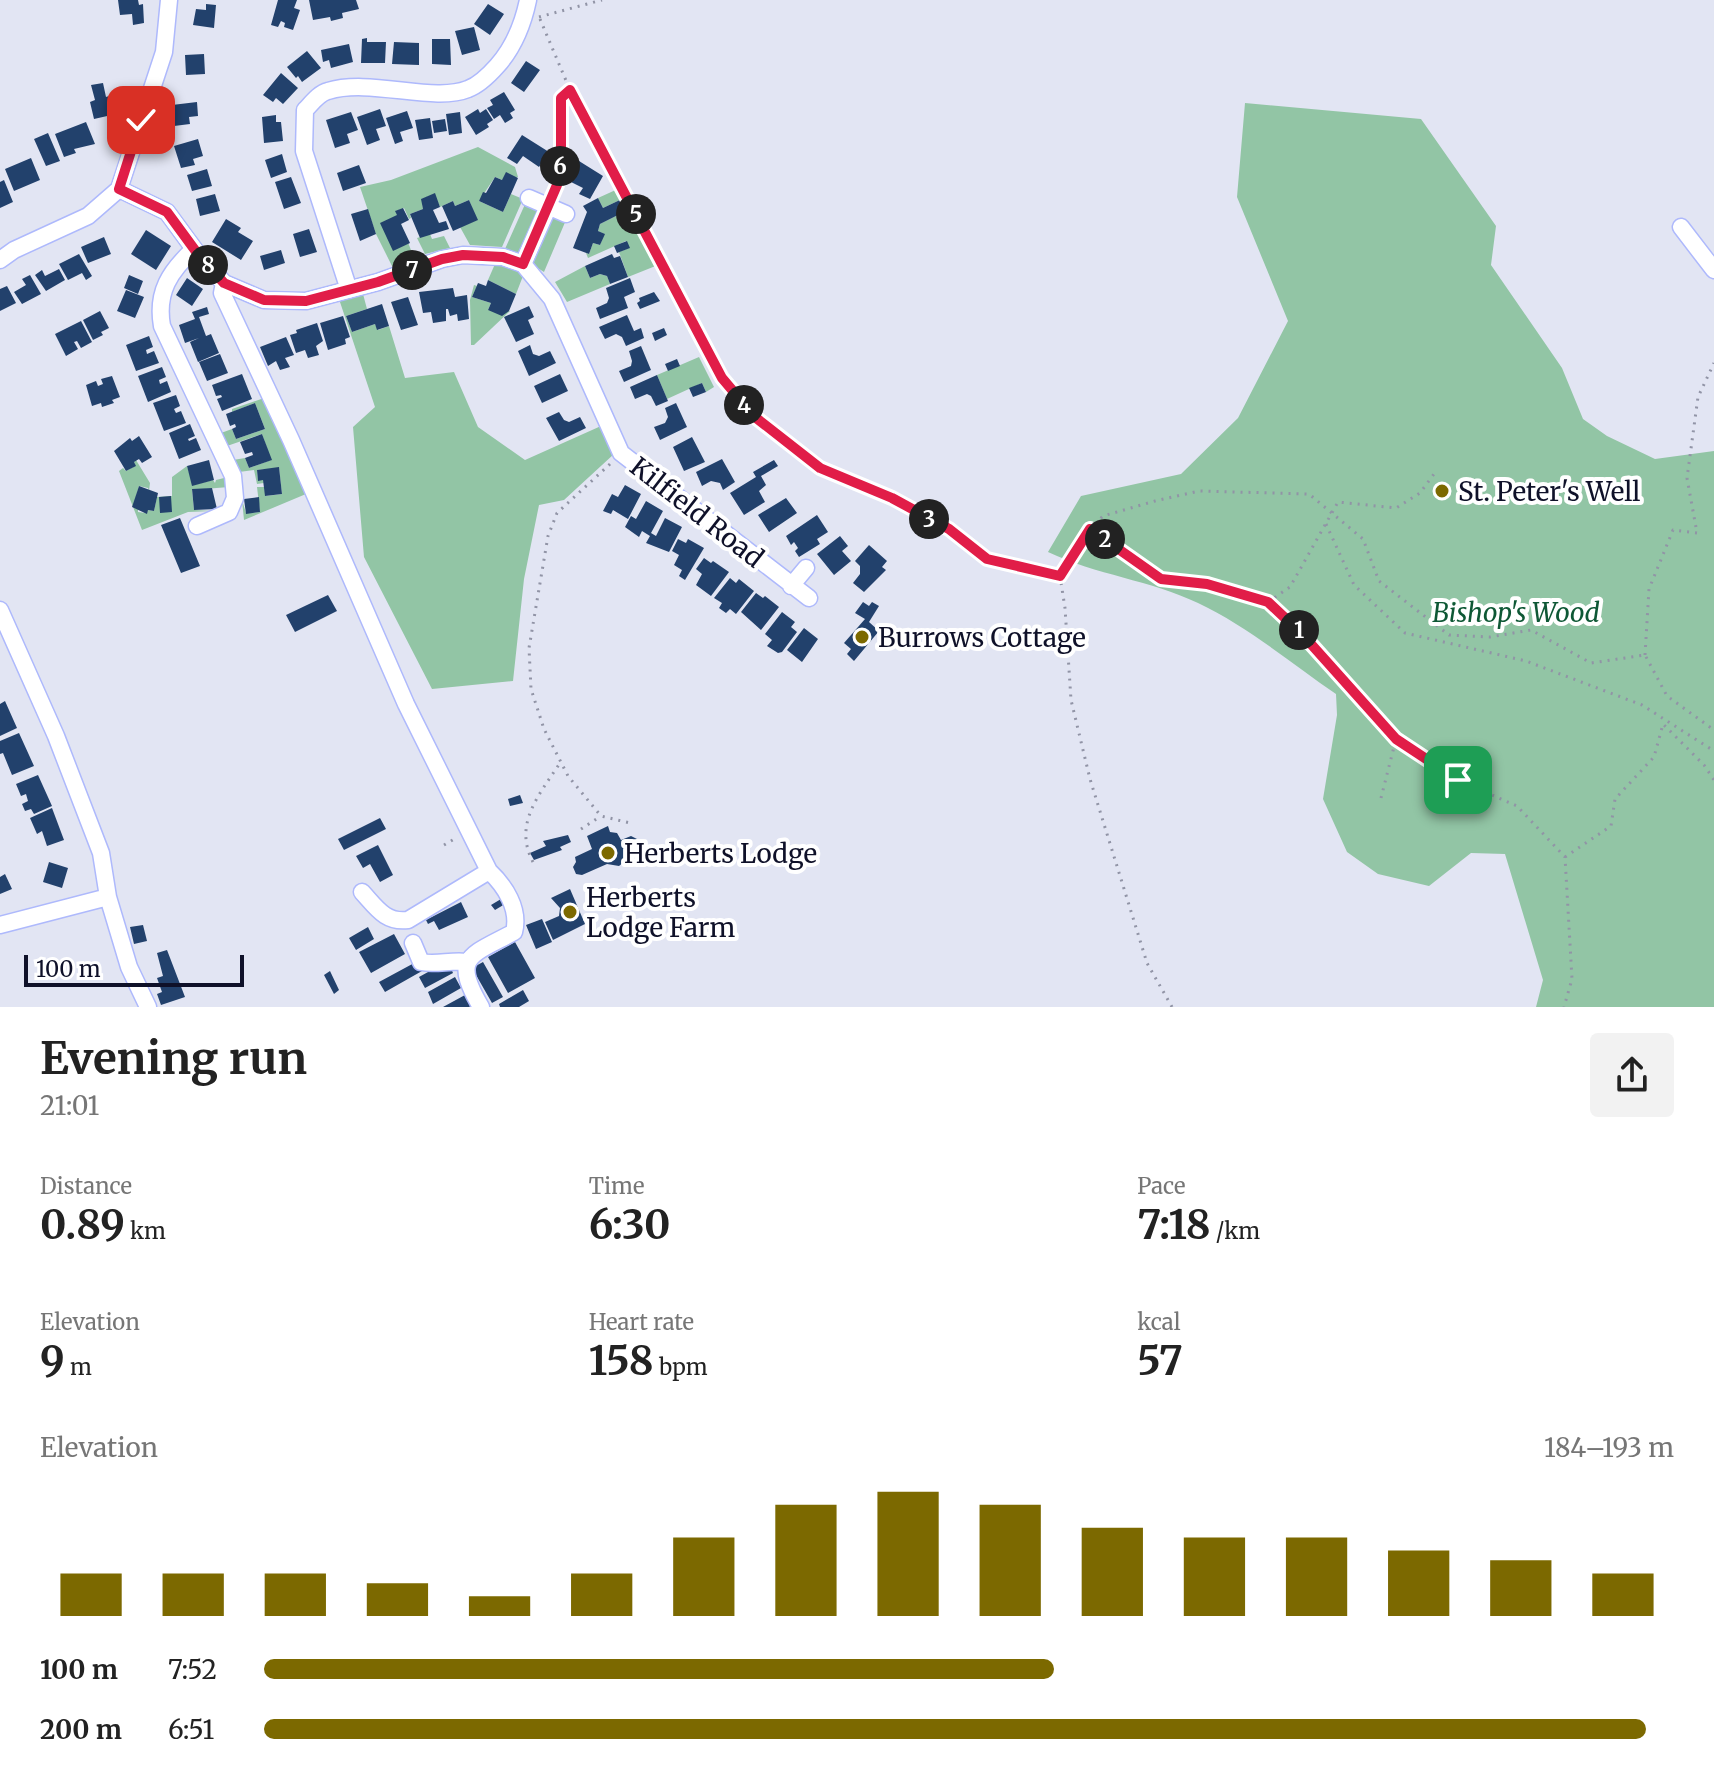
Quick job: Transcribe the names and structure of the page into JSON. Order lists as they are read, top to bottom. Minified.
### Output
{"streets":{"street":["Kilfield Road"]},"parks":["Bishop's Wood"],"places":["St. Peter's Well","Burrows Cottage","Herberts Lodge","Herberts Lodge Farm"],"scale_bar":"100 m","page":{"pins":["6","5","8","7","4","3","2","1"],"scale":"100 m","heading":["Evening run","21:01"],"stats":[["Distance","0.89 km"],["Time","6:30"],["Pace","7:18 /km"],["Elevation","9 m"],["Heart rate","158 bpm"],["kcal","57"]],"chart":["Elevation","184–193 m"],"list":[{"name":"100 m","note":"7:52"},{"name":"200 m","note":"6:51"}]}}
